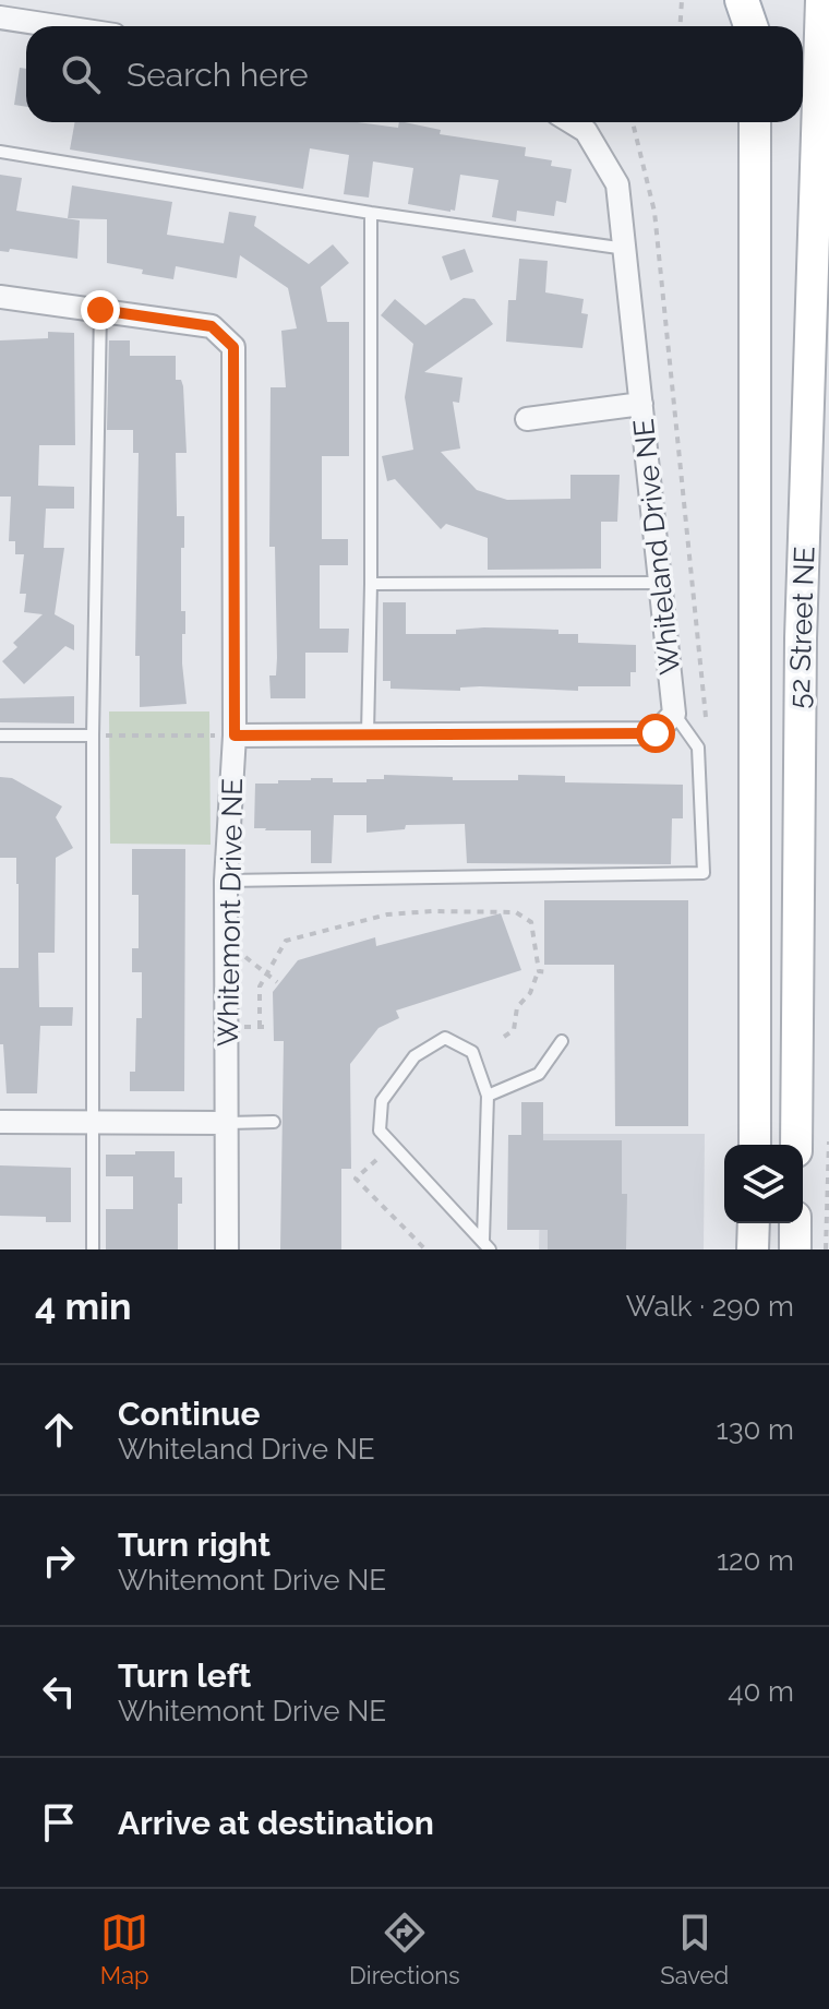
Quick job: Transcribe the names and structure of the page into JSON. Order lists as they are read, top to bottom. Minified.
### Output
{"streets":{"main road":["52 Street NE"],"street":["Whiteland Drive NE","Whitemont Drive NE"]},"crossings":[["Whiteland Drive NE","Whitemont Drive NE"]],"page":{"search":"Search here","heading":["4 min","Walk · 290 m"],"list":[["Continue","Whiteland Drive NE","130 m"],["Turn right","Whitemont Drive NE","120 m"],["Turn left","Whitemont Drive NE","40 m"],"Arrive at destination"],"nav":["Map","Directions","Saved"]}}
